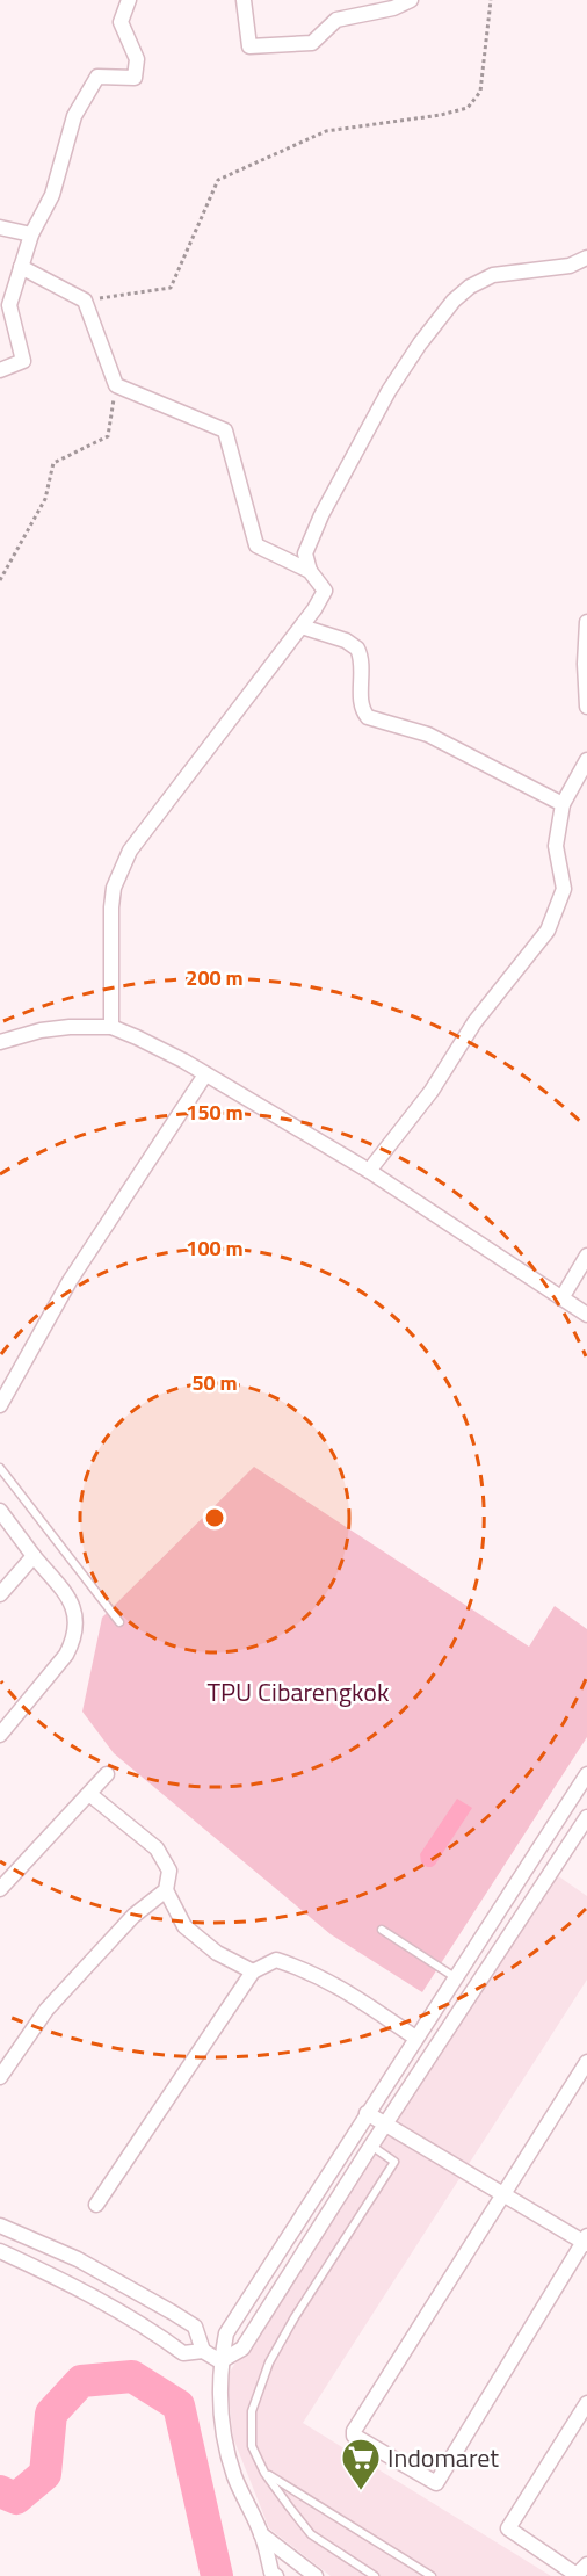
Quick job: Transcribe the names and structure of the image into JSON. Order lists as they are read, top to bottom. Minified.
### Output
{"parks":["TPU Cibarengkok"],"places":{"supermarket":["Indomaret"]},"rings":["200 m","150 m","100 m","50 m"]}
